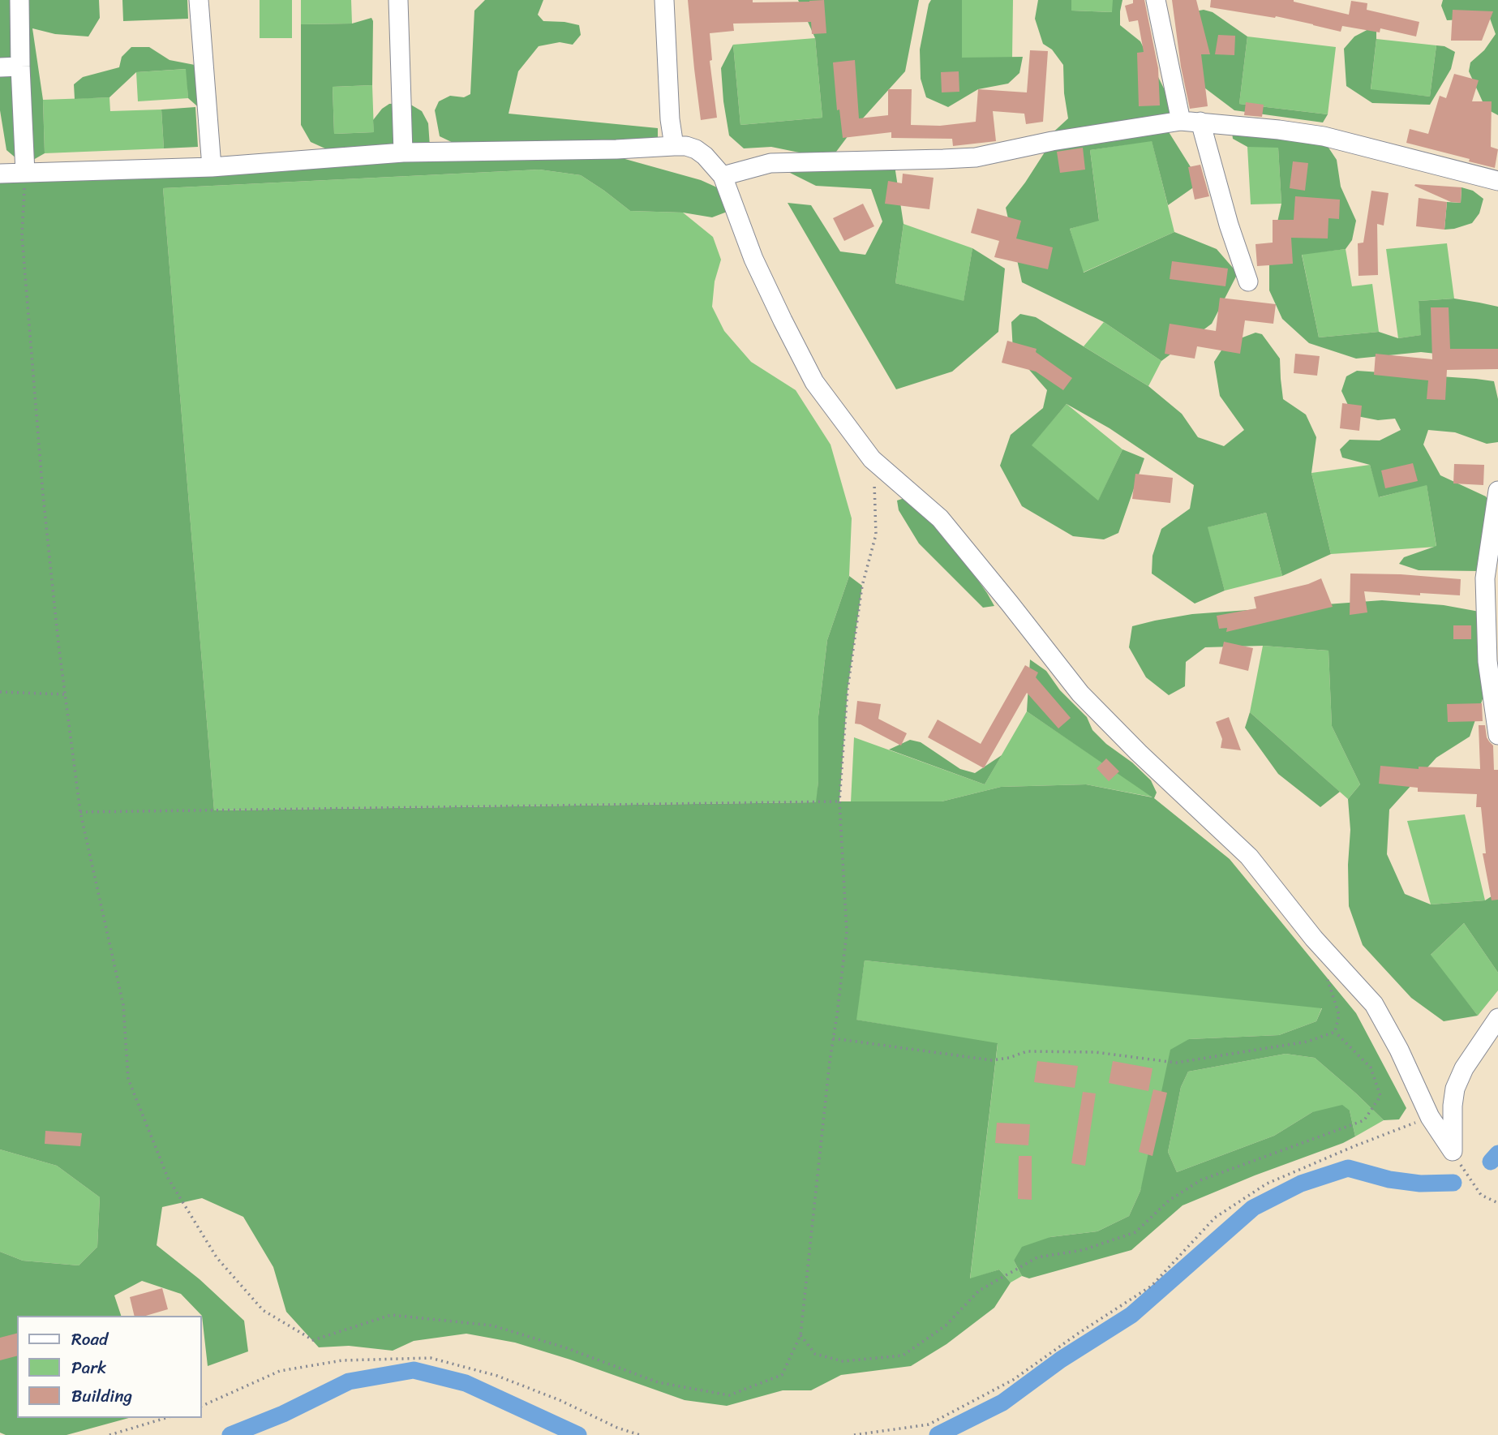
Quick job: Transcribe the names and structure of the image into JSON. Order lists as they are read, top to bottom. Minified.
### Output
{"legend":["Road","Park","Building"]}
